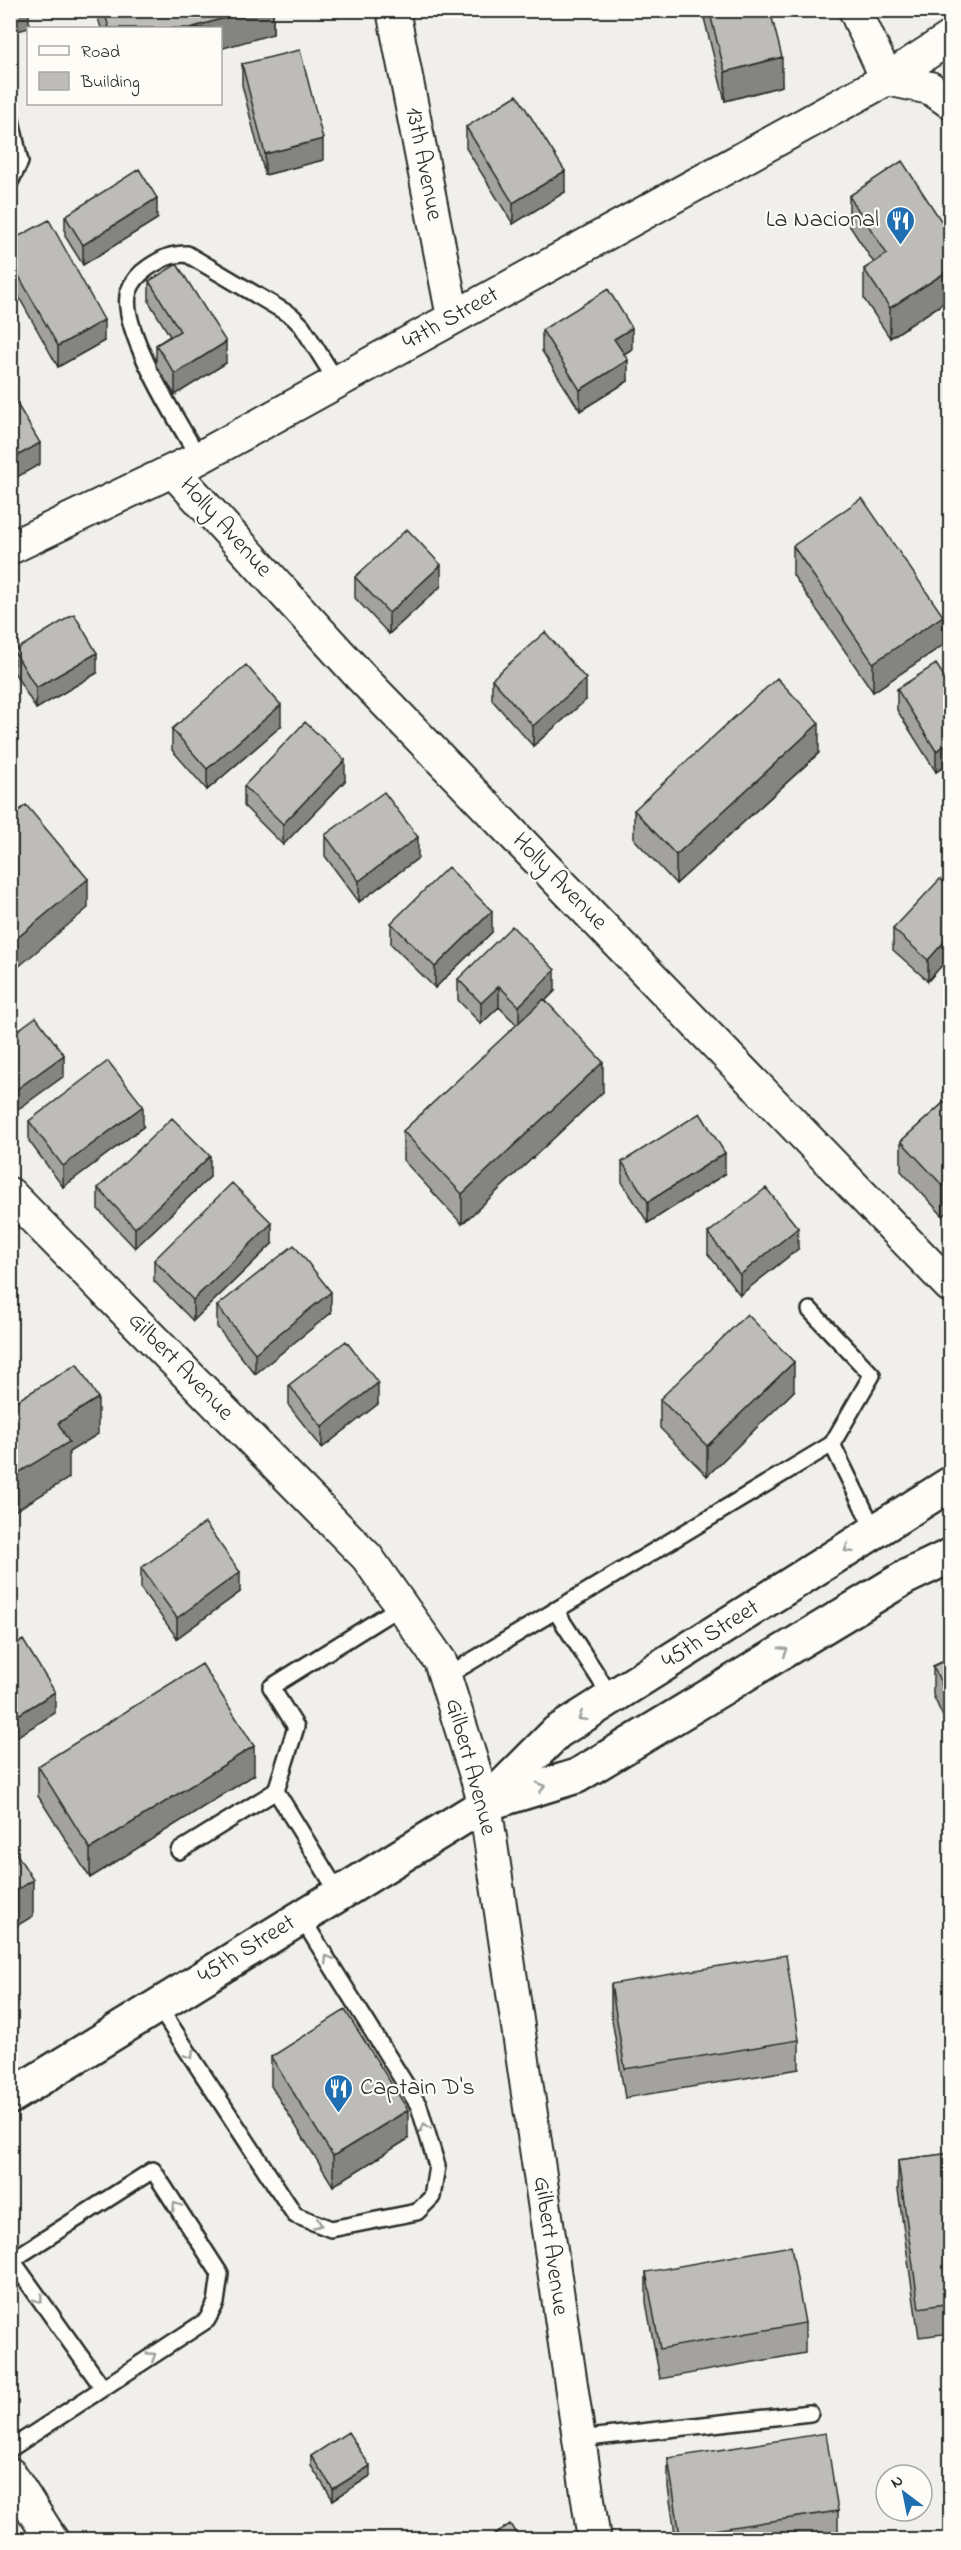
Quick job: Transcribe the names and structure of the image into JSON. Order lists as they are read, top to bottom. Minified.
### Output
{"streets":{"main road":["45th Street"],"street":["13th Avenue","47th Street","Holly Avenue","Gilbert Avenue"]},"crossings":[["13th Avenue","47th Street"],["47th Street","Holly Avenue"],["Gilbert Avenue","45th Street"]],"places":{"restaurant":["La Nacional","Captain D's"]},"legend":["Road","Building"],"north":"top left"}
